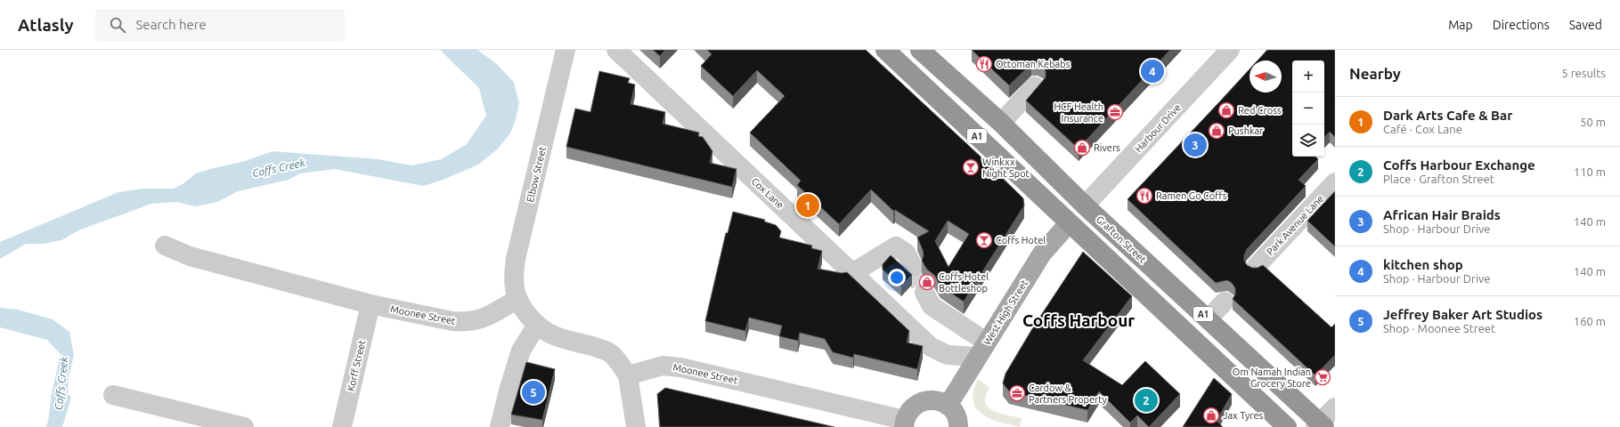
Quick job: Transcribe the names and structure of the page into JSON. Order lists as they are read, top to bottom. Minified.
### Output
{"streets":{"highway":["A1","Grafton Street"],"main road":["West High Street"],"street":["Harbour Drive","Elbow Street","Cox Lane","Park Avenue Lane","Moonee Street","Korff Street"]},"crossings":[["Harbour Drive","Grafton Street"],["A1","West High Street"],["Elbow Street","Moonee Street"],["Cox Lane","West High Street"],["Moonee Street","Korff Street"]],"districts":["Coffs Harbour"],"water":["Coffs Creek"],"places":{"restaurant":["Ottoman Kebabs","Ramen Go Coffs"],"shop":["Red Cross","Pushkar","Rivers","Coffs Hotel Bottleshop","Jax Tyres"],"office":["HCF Health Insurance","Cardow & Partners Property"],"bar":["Winkxx Night Spot","Coffs Hotel"],"supermarket":["Om Namah Indian Grocery Store"]},"north":"left","page":{"header":"Atlasly","search":"Search here","nav":["Map","Directions","Saved"],"heading":["Nearby","5 results"],"pins":["4","3","1","5","2"],"map_buttons":["+","−"],"list":[{"mark":"1","name":"Dark Arts Cafe & Bar","note":"Café · Cox Lane","value":"50 m"},{"mark":"2","name":"Coffs Harbour Exchange","note":"Place · Grafton Street","value":"110 m"},{"mark":"3","name":"African Hair Braids","note":"Shop · Harbour Drive","value":"140 m"},{"mark":"4","name":"kitchen shop","note":"Shop · Harbour Drive","value":"140 m"},{"mark":"5","name":"Jeffrey Baker Art Studios","note":"Shop · Moonee Street","value":"160 m"}]}}
